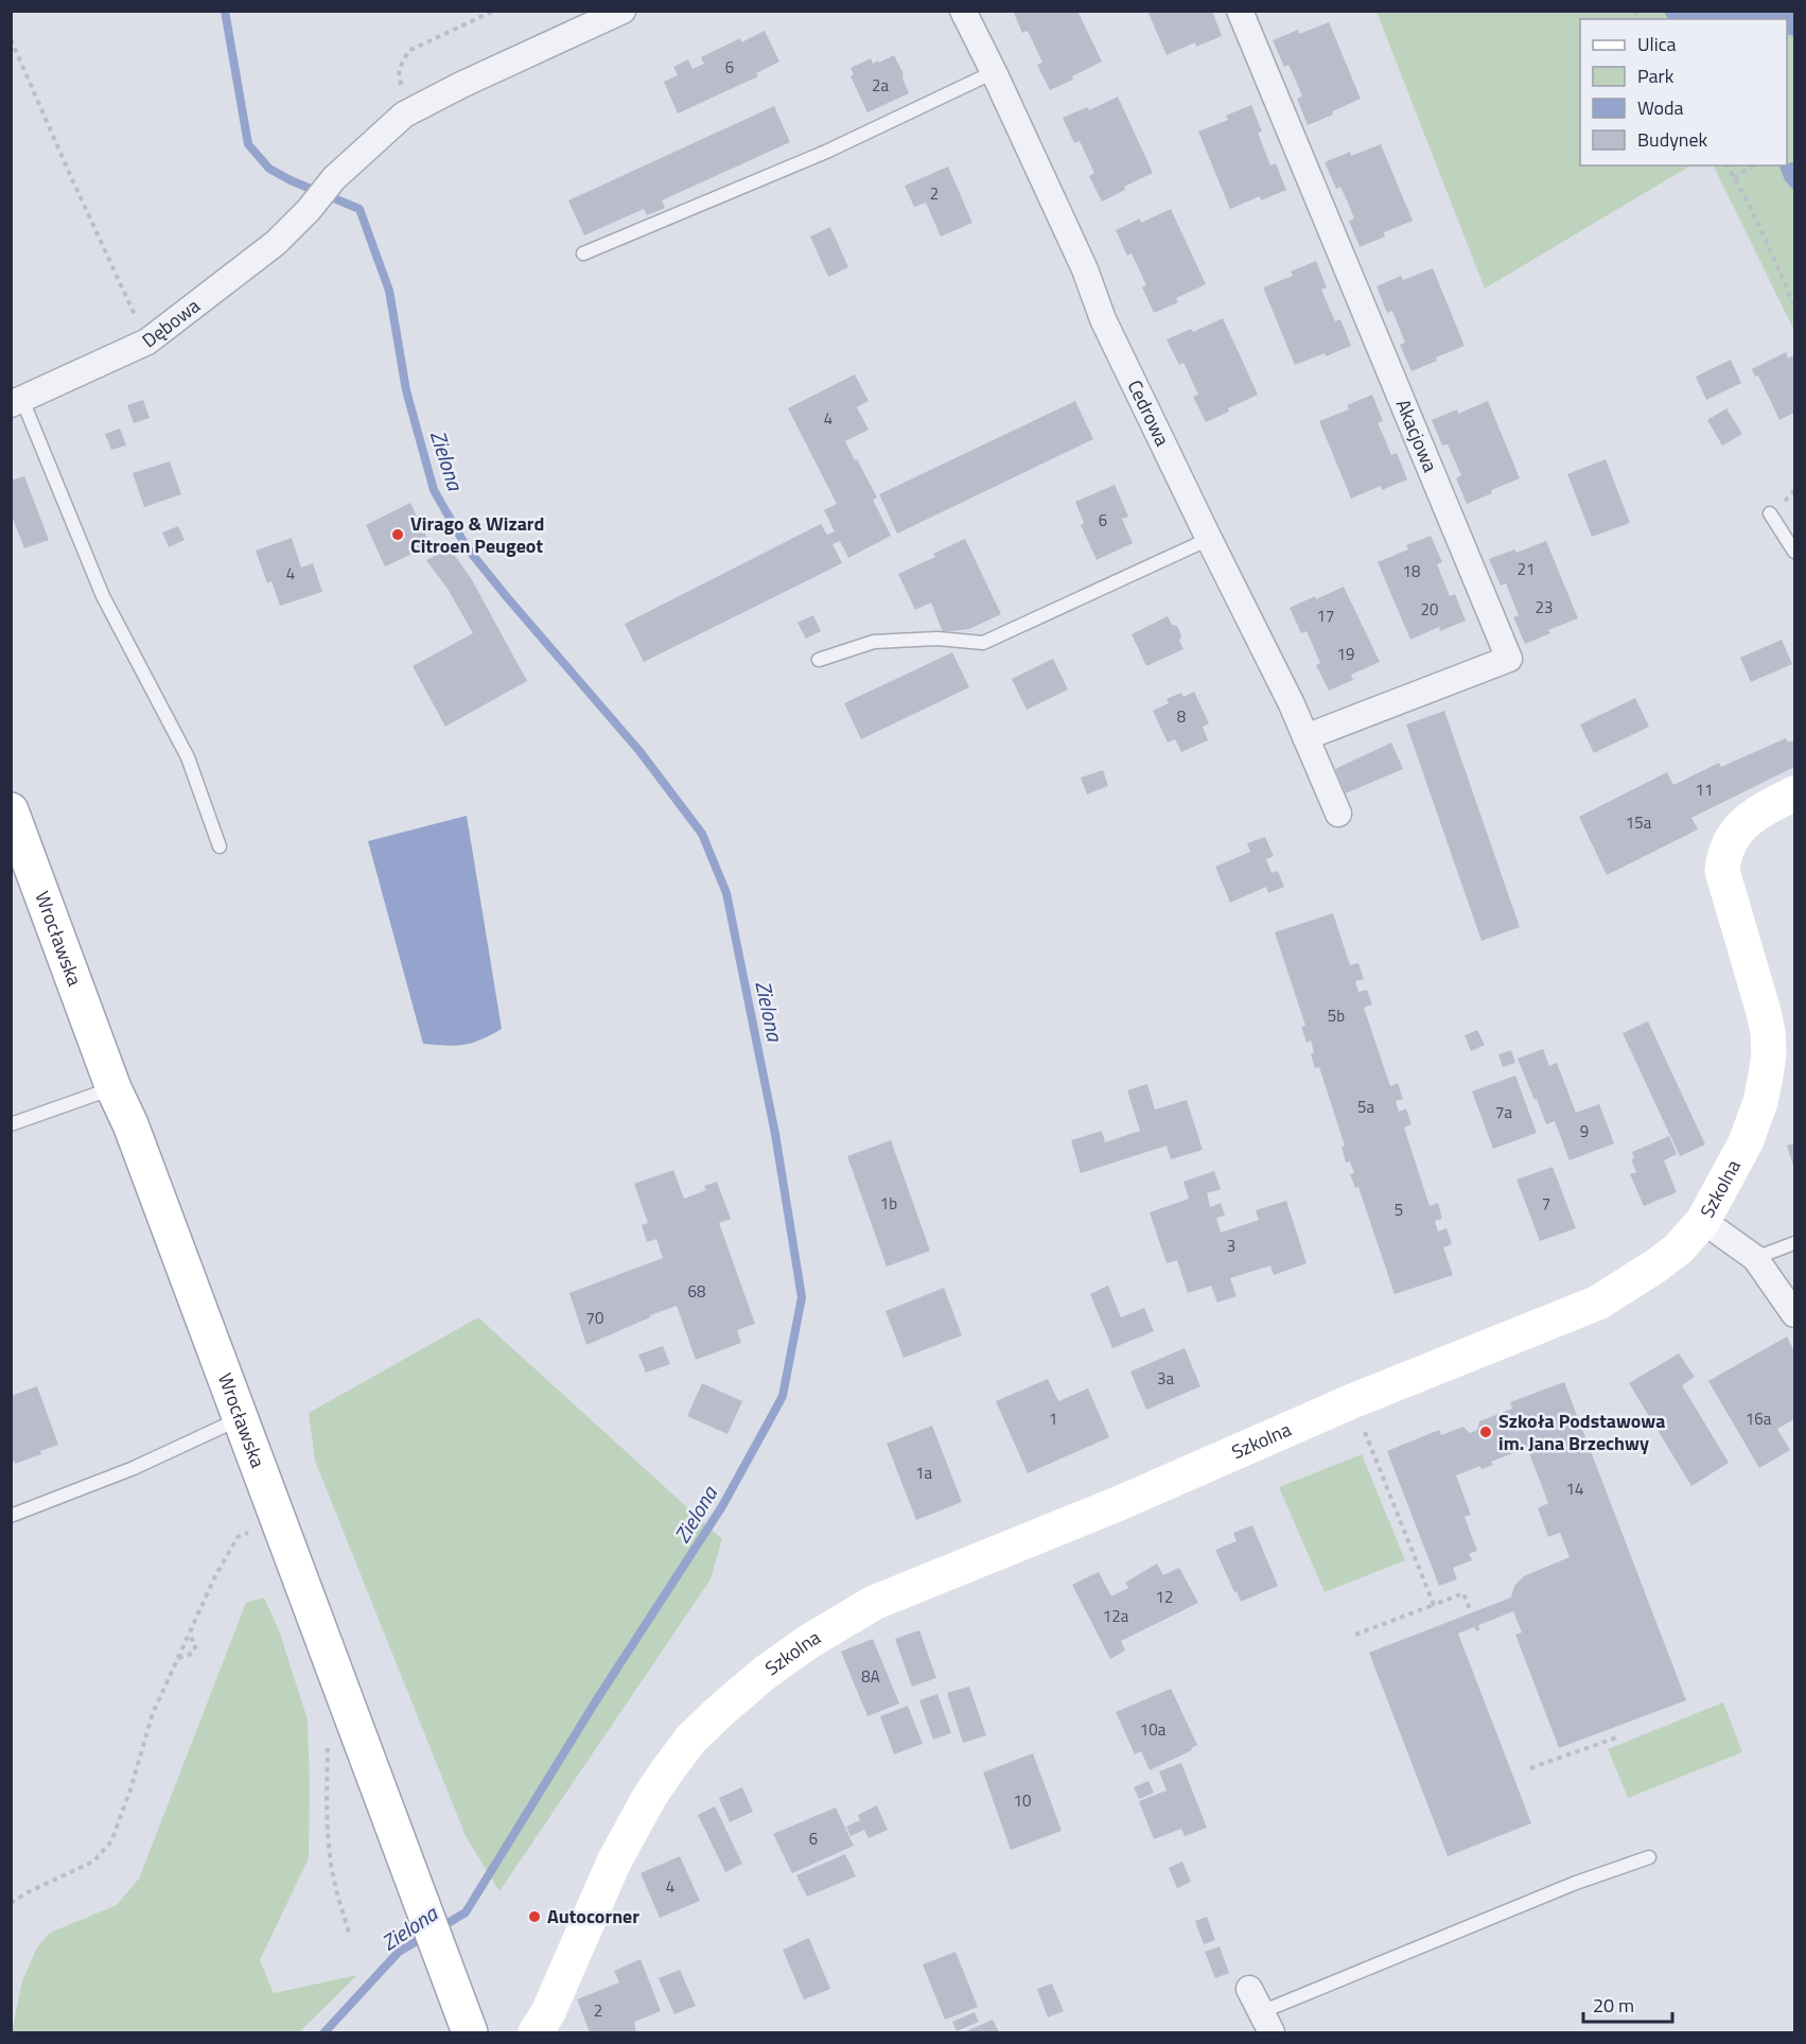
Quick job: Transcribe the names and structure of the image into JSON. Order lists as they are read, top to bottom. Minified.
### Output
{"streets":{"street":["Dębowa","Cedrowa","Akacjowa","Wrocławska","Szkolna"]},"crossings":[["Cedrowa","Akacjowa"]],"water":["Zielona"],"places":["Virago & Wizard Citroen Peugeot","Szkoła Podstawowa im. Jana Brzechwy","Autocorner"],"house_numbers":["6","2a","2","4","6","21","18","4","23","20","17","19","8","11","15a","5b","5a","7a","9","1b","7","5","3","68","70","3a","1","16a","1a","14","12","12a","8A","10a","10","6","4","2"],"legend":["Ulica","Park","Woda","Budynek"],"scale_bar":"20 m"}
